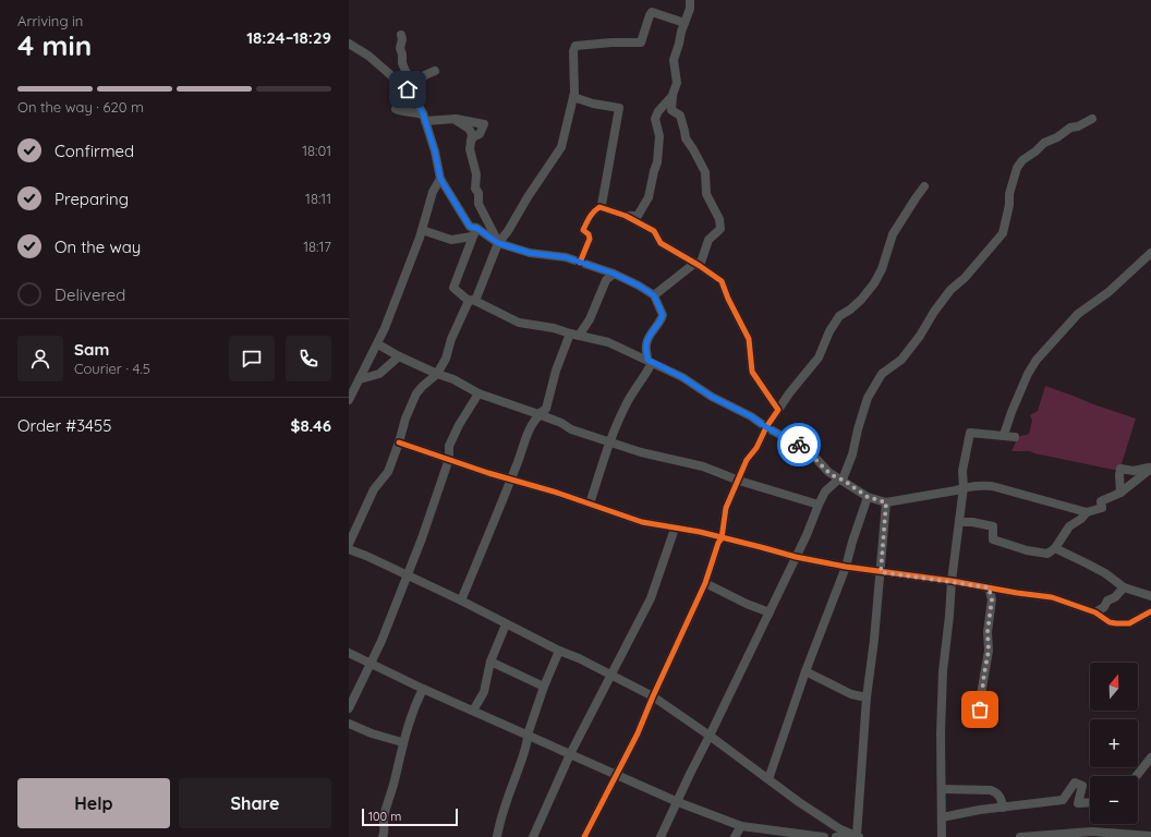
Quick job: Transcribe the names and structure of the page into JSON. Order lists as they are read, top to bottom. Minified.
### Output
{"scale_bar":"100 m","north":"top","page":{"heading":["4 min","Arriving in","18:24–18:29"],"panel":["Sam","Courier · 4.5","Order #3455","$8.46"],"bar":"On the way · 620 m","list":[["Confirmed","18:01"],["Preparing","18:11"],["On the way","18:17"],"Delivered"],"map_buttons":["+","−"],"buttons":["Help","Share"],"scale":"100 m"}}
